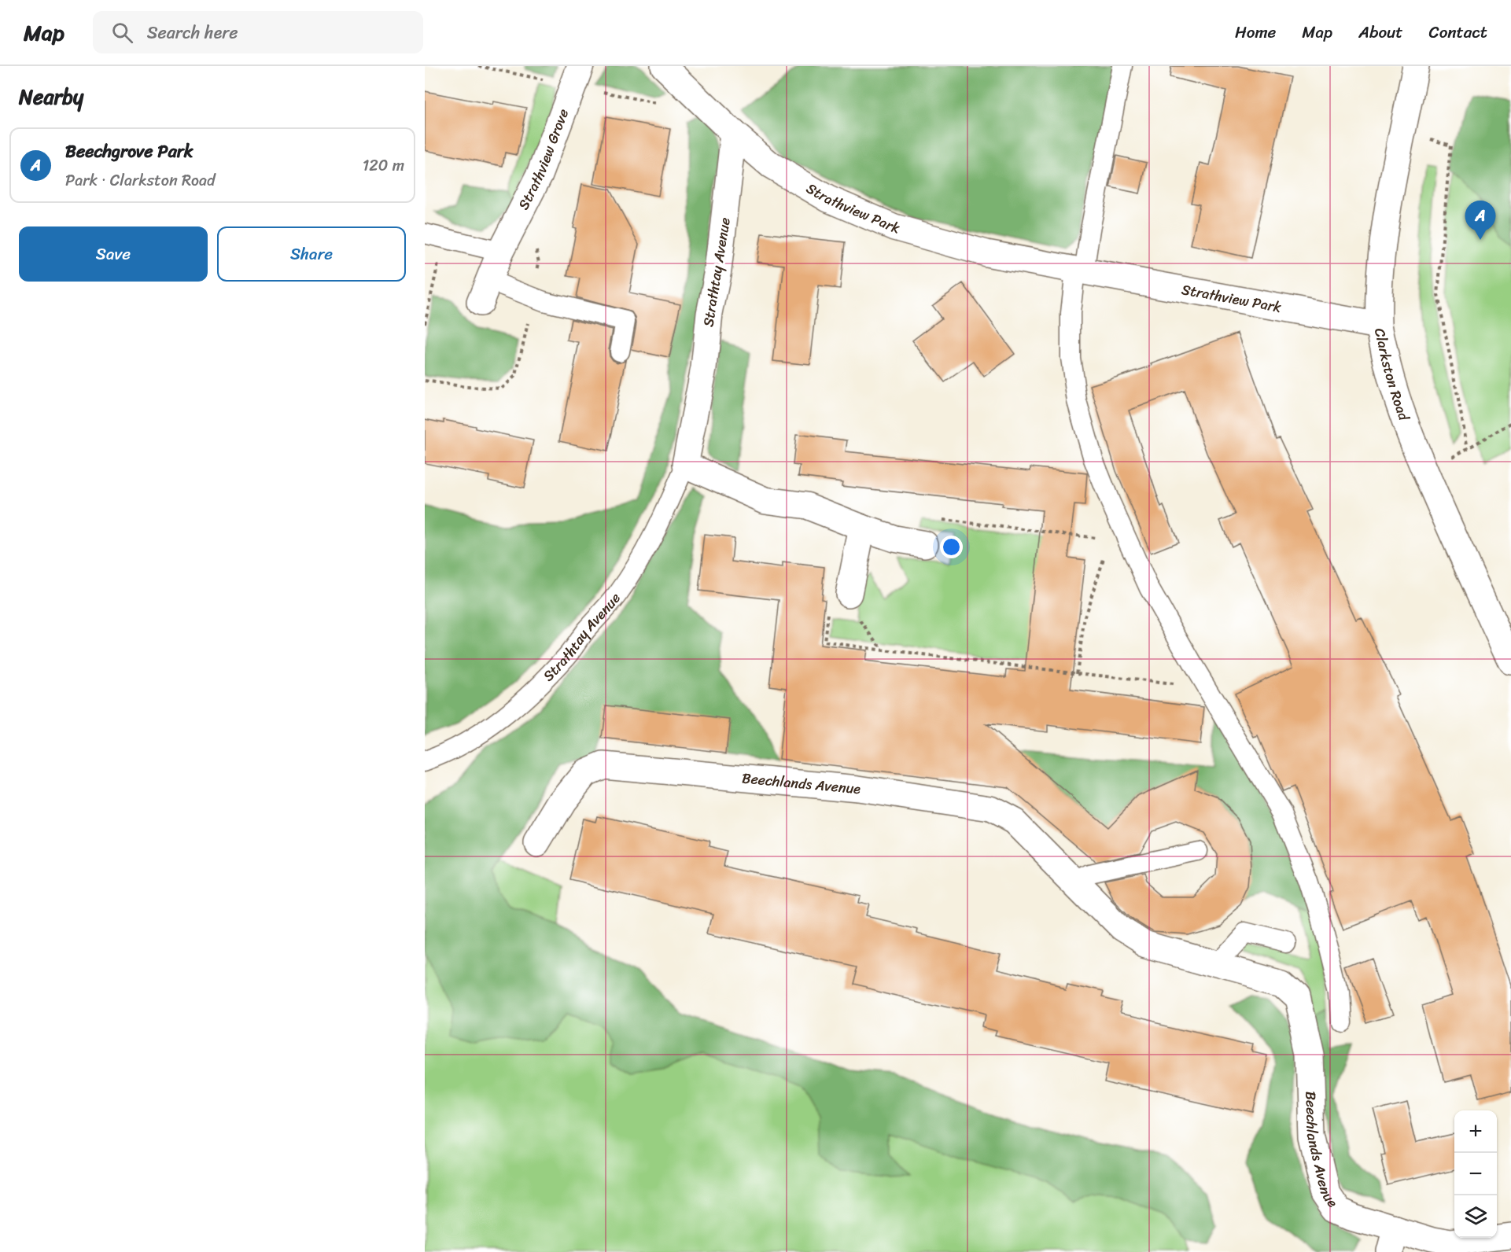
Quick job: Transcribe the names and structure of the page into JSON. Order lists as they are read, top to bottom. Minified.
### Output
{"streets":{"street":["Strathview Grove","Strathview Park","Strathtay Avenue","Clarkston Road","Beechlands Avenue"]},"crossings":[["Strathview Park","Strathtay Avenue"],["Strathview Park","Clarkston Road"]],"page":{"header":"Map","search":"Search here","nav":["Home","Map","About","Contact"],"heading":"Nearby","list":[{"mark":"A","name":"Beechgrove Park","note":"Park · Clarkston Road","value":"120 m"}],"pins":"A","buttons":["Save","Share"],"map_buttons":["+","−"]}}
